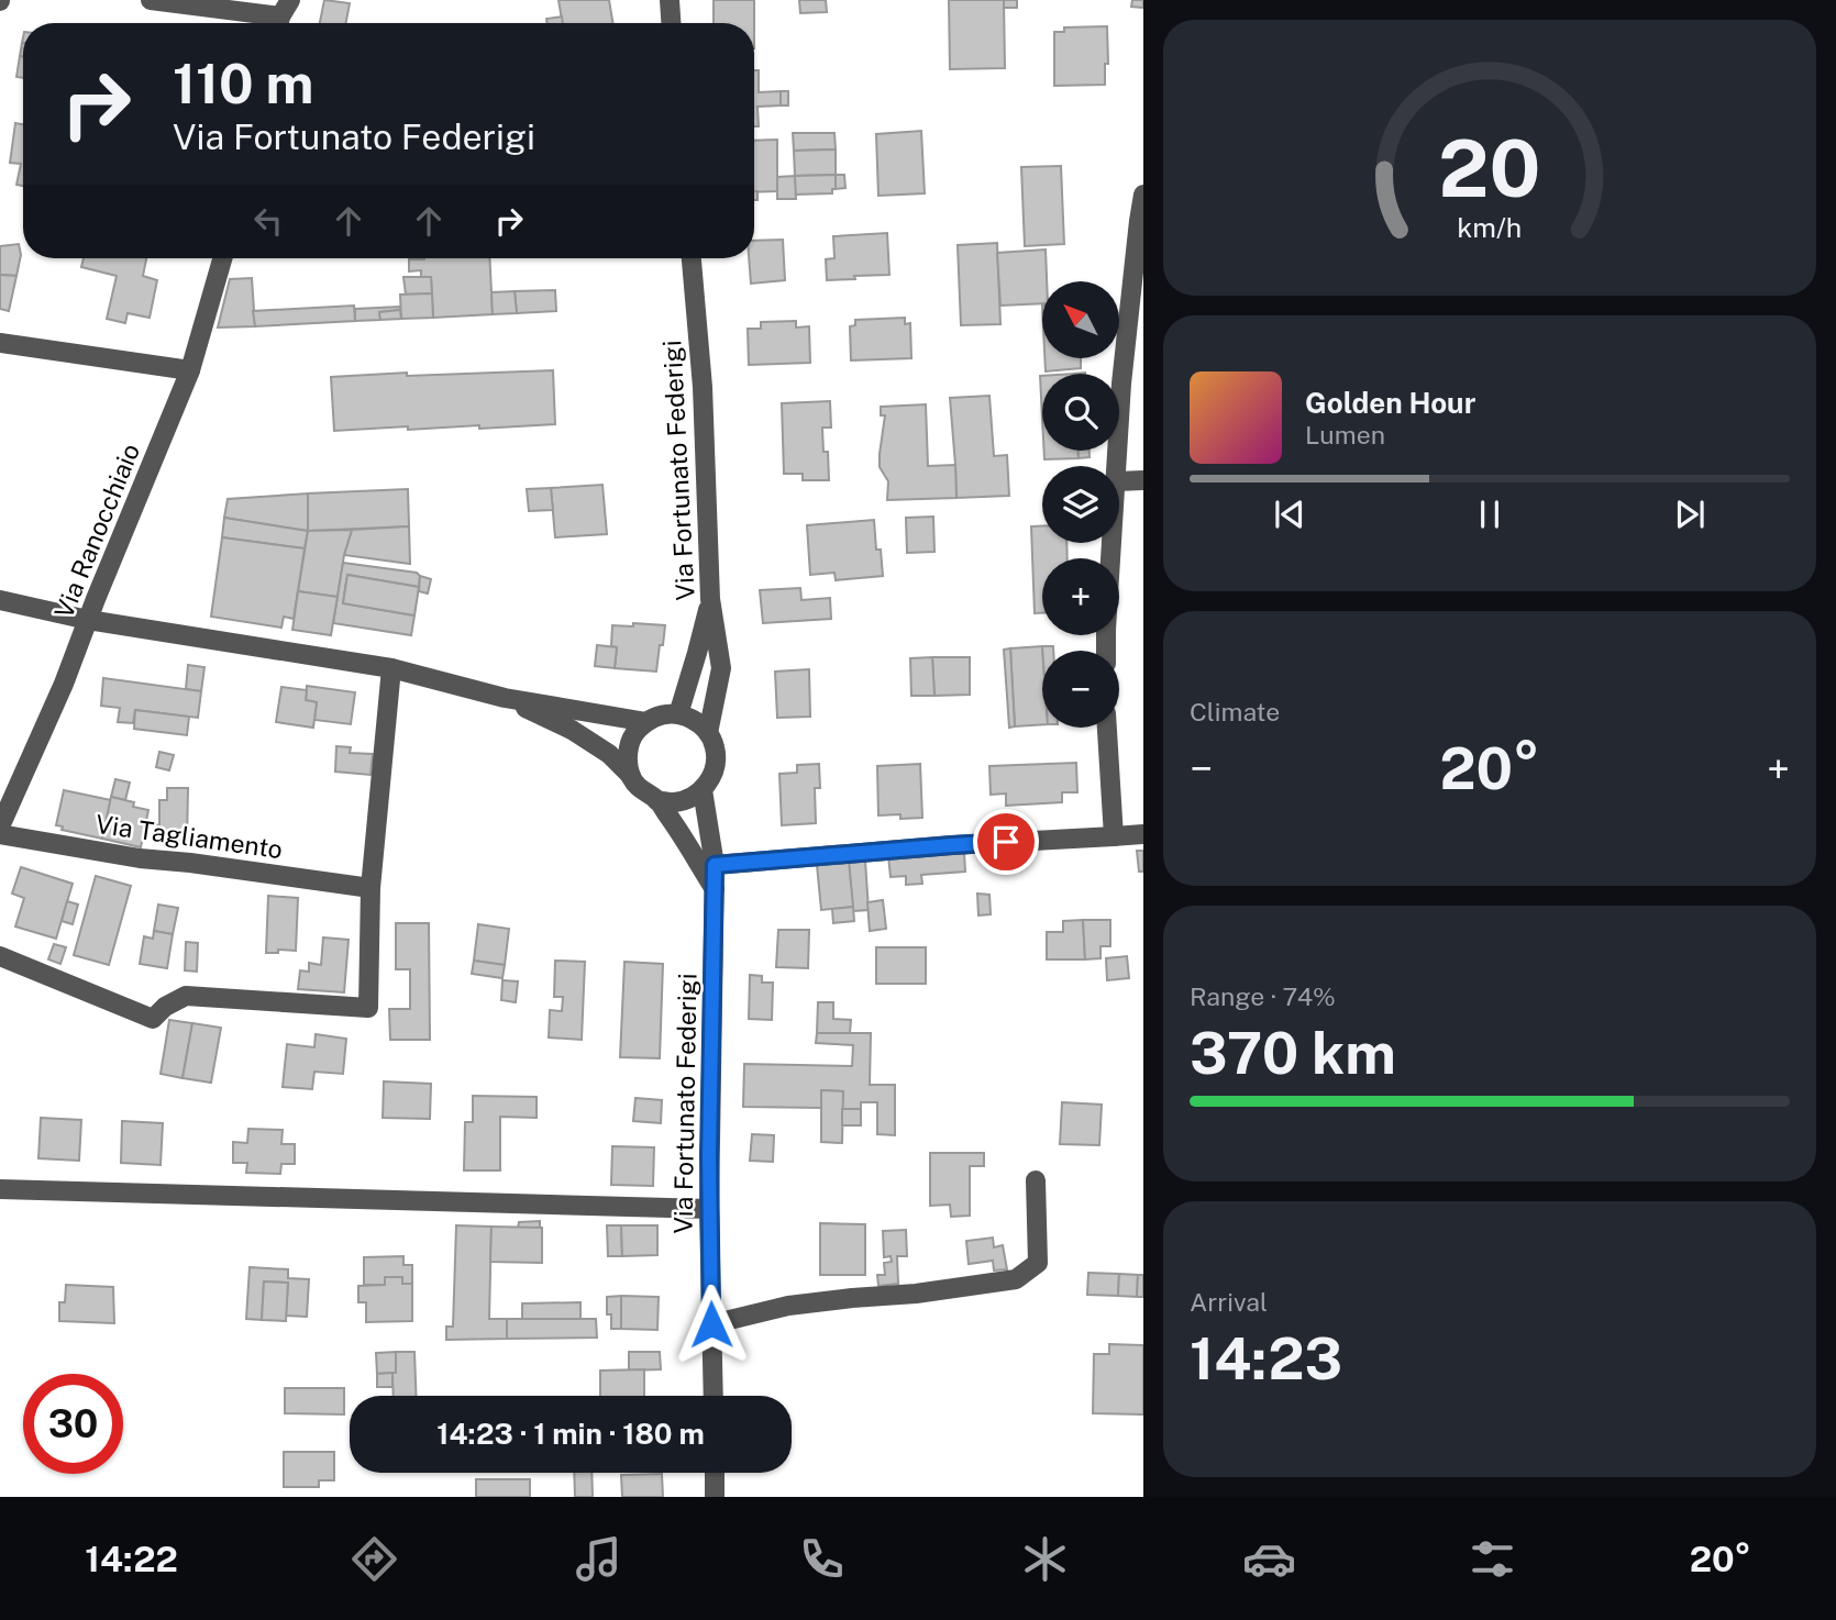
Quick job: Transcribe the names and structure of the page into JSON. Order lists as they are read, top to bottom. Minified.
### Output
{"streets":{"street":["Via Fortunato Federigi","Via Ranocchiaio","Via Tagliamento"]},"north":"top left","page":{"turn":["110 m","Via Fortunato Federigi"],"map_buttons":["+","−"],"song":["Golden Hour","Lumen"],"tile":["Climate",["Range · 74%","370 km"],["Arrival","14:23"]],"heat":["−","20°","+"],"limit":"30","trip":"14:23 · 1 min · 180 m","tabs":["14:22","20°"],"gauge":["20","km/h"]}}
